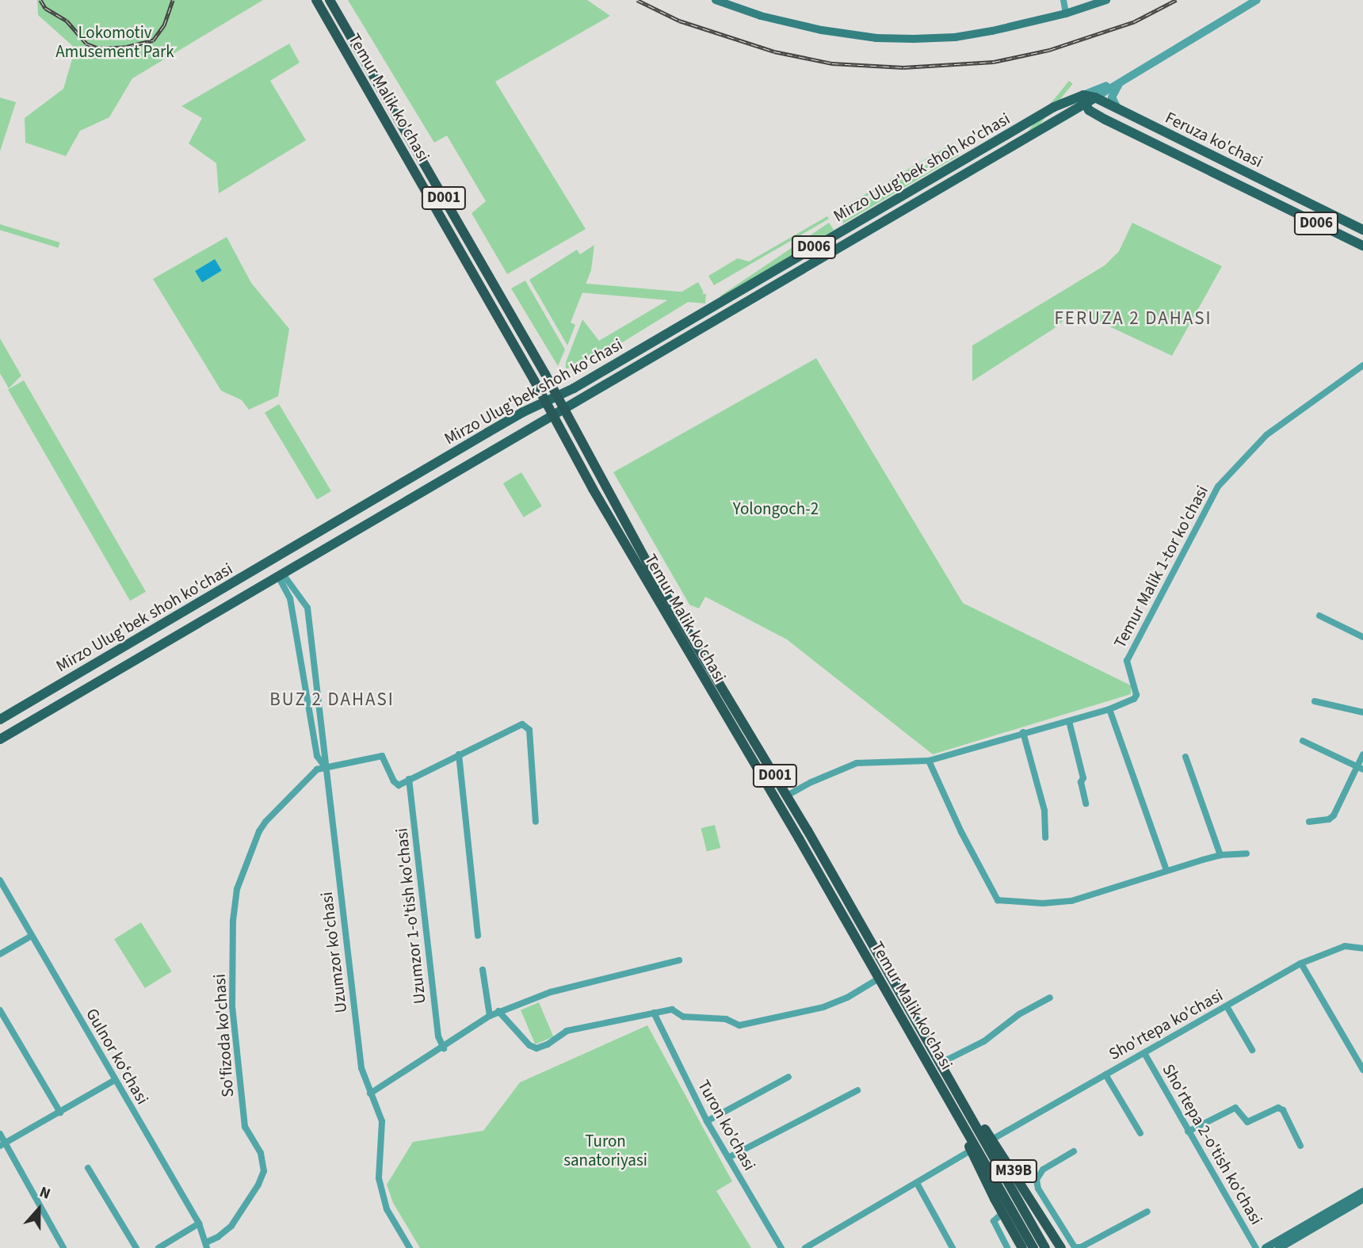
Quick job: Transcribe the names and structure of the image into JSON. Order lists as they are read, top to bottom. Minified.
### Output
{"streets":{"highway":["Temur Malik ko'chasi","D001","M39B"],"main road":["Feruza ko'chasi","Mirzo Ulug'bek shoh ko'chasi","D006"],"street":["Temur Malik 1-tor ko'chasi","Uzumzor 1-o'tish ko'chasi","Uzumzor ko'chasi","Sho'rtepa ko'chasi","So'fizoda ko'chasi","Gulnor koʻchasi","Turon ko'chasi","Sho'rtepa 2-o'tish ko'chasi"]},"crossings":[["Temur Malik ko'chasi","Mirzo Ulug'bek shoh ko'chasi"],["Temur Malik ko'chasi","Temur Malik 1-tor ko'chasi"],["Temur Malik ko'chasi","Sho'rtepa ko'chasi"],["Temur Malik ko'chasi","M39B"],["Feruza ko'chasi","Mirzo Ulug'bek shoh ko'chasi"],["Mirzo Ulug'bek shoh ko'chasi","Uzumzor ko'chasi"],["Uzumzor ko'chasi","So'fizoda ko'chasi"],["Sho'rtepa ko'chasi","Sho'rtepa 2-o'tish ko'chasi"],["Sho'rtepa ko'chasi","M39B"],["So'fizoda ko'chasi","Gulnor koʻchasi"]],"districts":["FERUZA 2 DAHASI","BUZ 2 DAHASI"],"parks":["Lokomotiv Amusement Park","Yolongoch-2","Turon sanatoriyasi"],"north":"top"}
